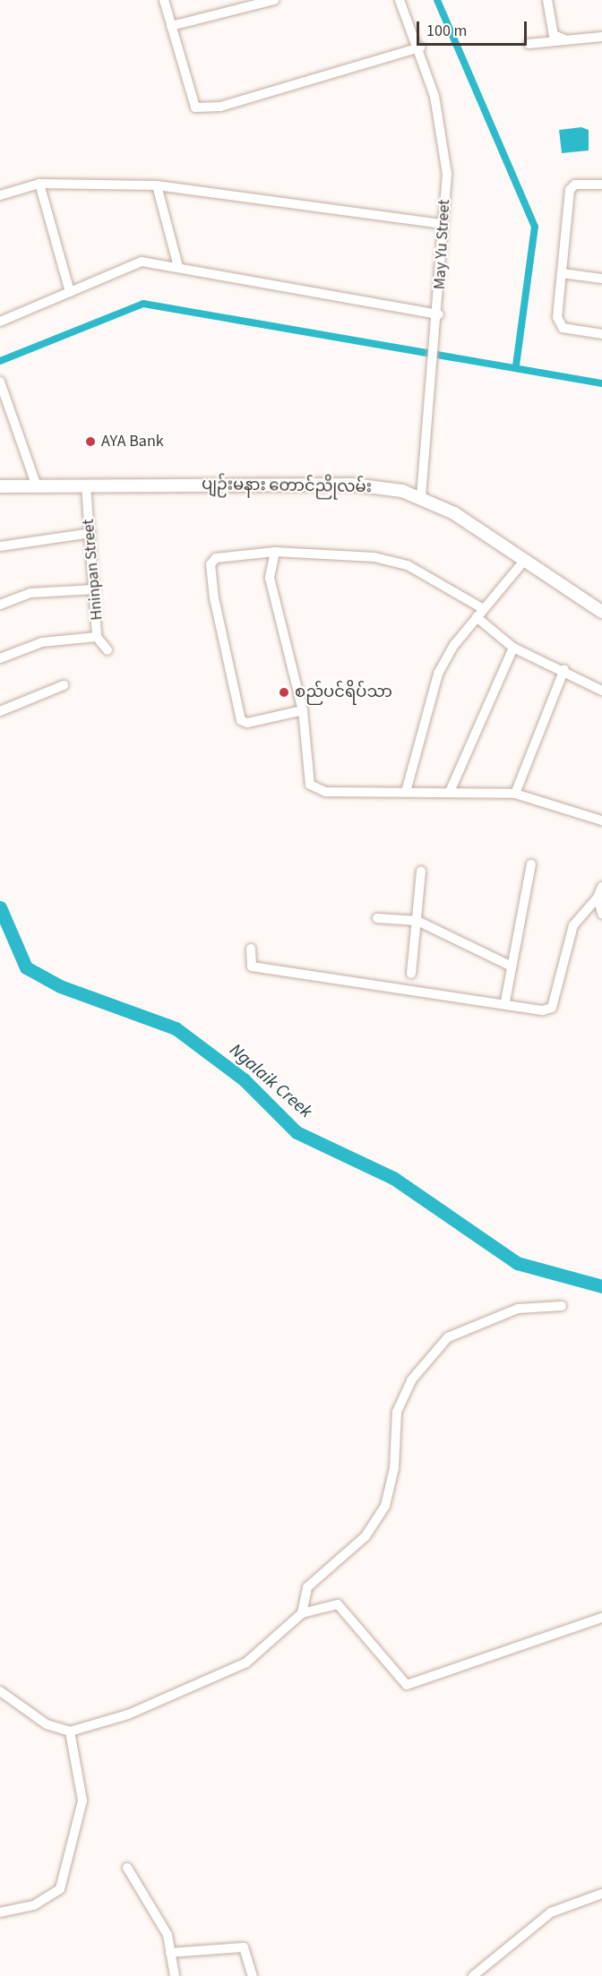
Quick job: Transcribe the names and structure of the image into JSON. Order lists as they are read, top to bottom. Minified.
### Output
{"streets":{"main road":["ပျဉ်းမနား တောင်ညိုလမ်း"],"street":["May Yu Street","Hninpan Street"]},"crossings":[["May Yu Street","ပျဉ်းမနား တောင်ညိုလမ်း"],["ပျဉ်းမနား တောင်ညိုလမ်း","Hninpan Street"]],"water":["Ngalaik Creek"],"places":["AYA Bank","စည်ပင်ရိပ်သာ"],"scale_bar":"100 m"}
